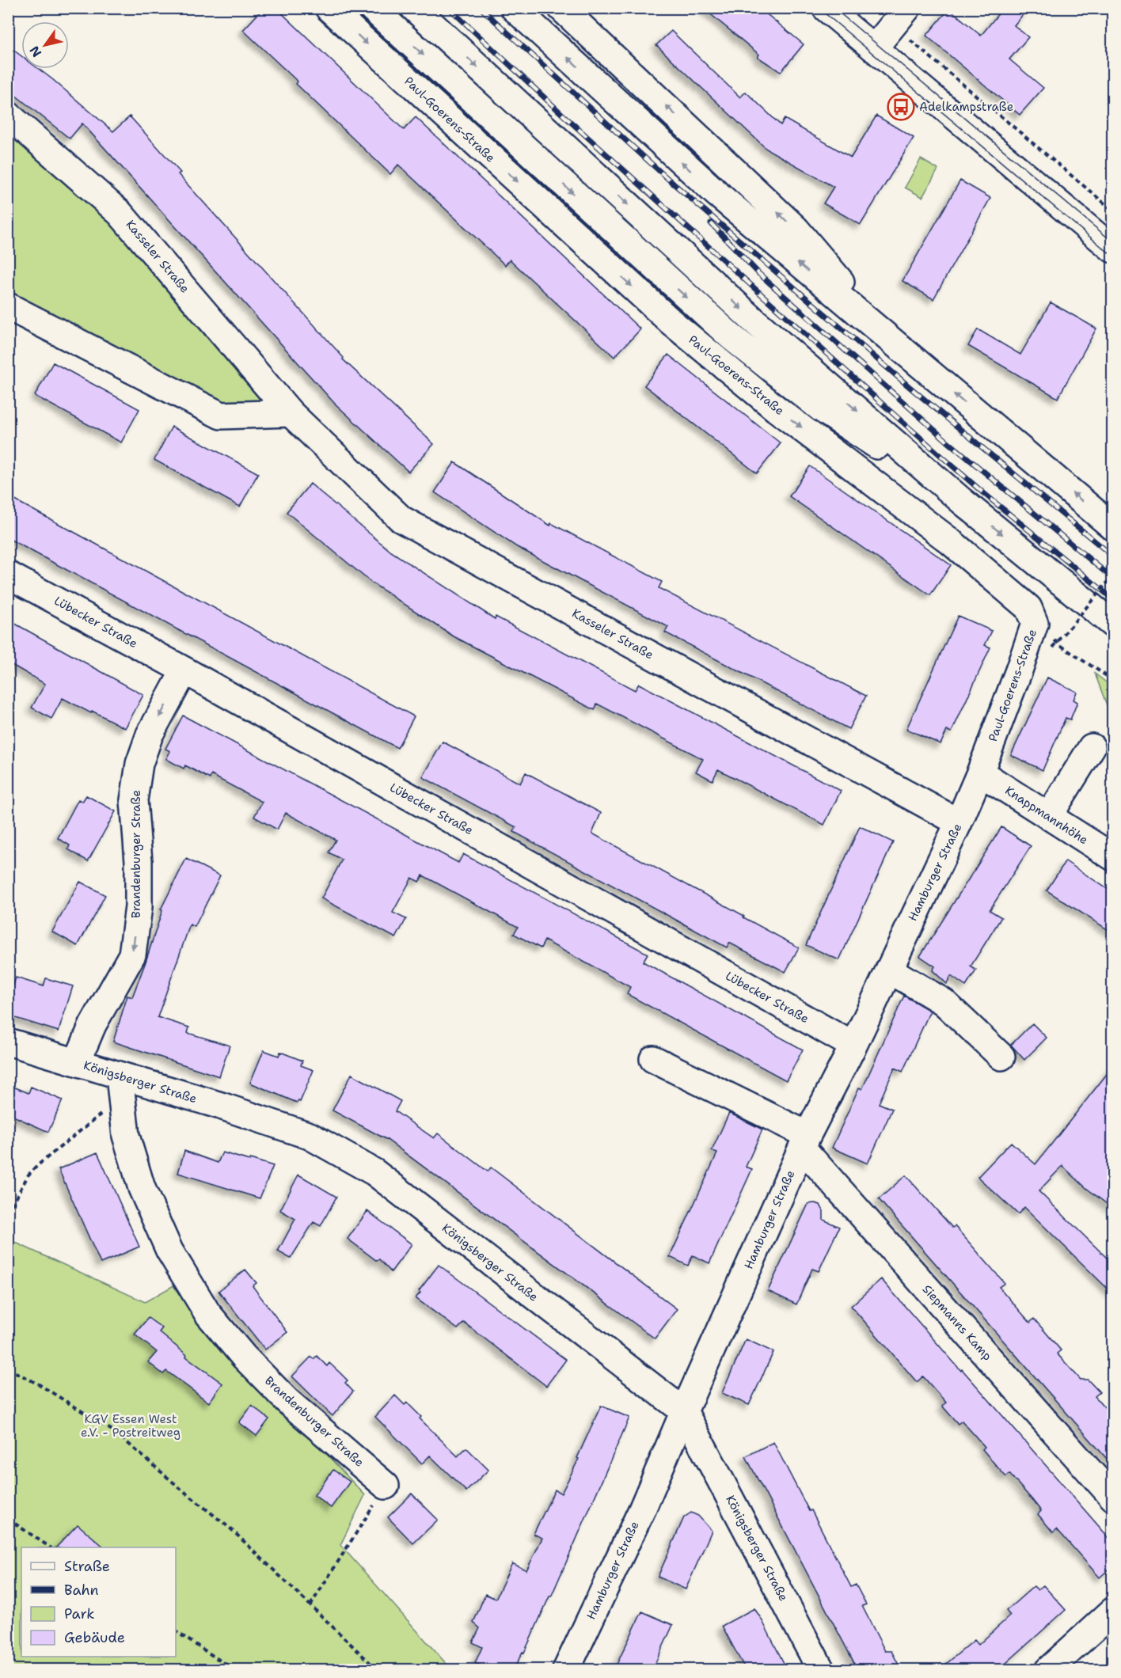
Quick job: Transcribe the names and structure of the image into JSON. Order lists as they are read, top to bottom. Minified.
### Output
{"streets":{"main road":["Paul-Goerens-Straße","Kasseler Straße","Lübecker Straße","Knappmannhöhe","Brandenburger Straße","Hamburger Straße","Königsberger Straße","Siepmanns Kamp"]},"crossings":[["Paul-Goerens-Straße","Knappmannhöhe"],["Paul-Goerens-Straße","Hamburger Straße"],["Kasseler Straße","Hamburger Straße"],["Lübecker Straße","Brandenburger Straße"],["Lübecker Straße","Hamburger Straße"],["Knappmannhöhe","Hamburger Straße"],["Brandenburger Straße","Königsberger Straße"],["Hamburger Straße","Königsberger Straße"],["Hamburger Straße","Siepmanns Kamp"]],"one_way":["Brandenburger Straße"],"parks":["KGV Essen West e.V. - Postreitweg"],"places":{"bus stop":["Adelkampstraße"]},"legend":["Straße","Bahn","Park","Gebäude"],"north":"bottom left"}
